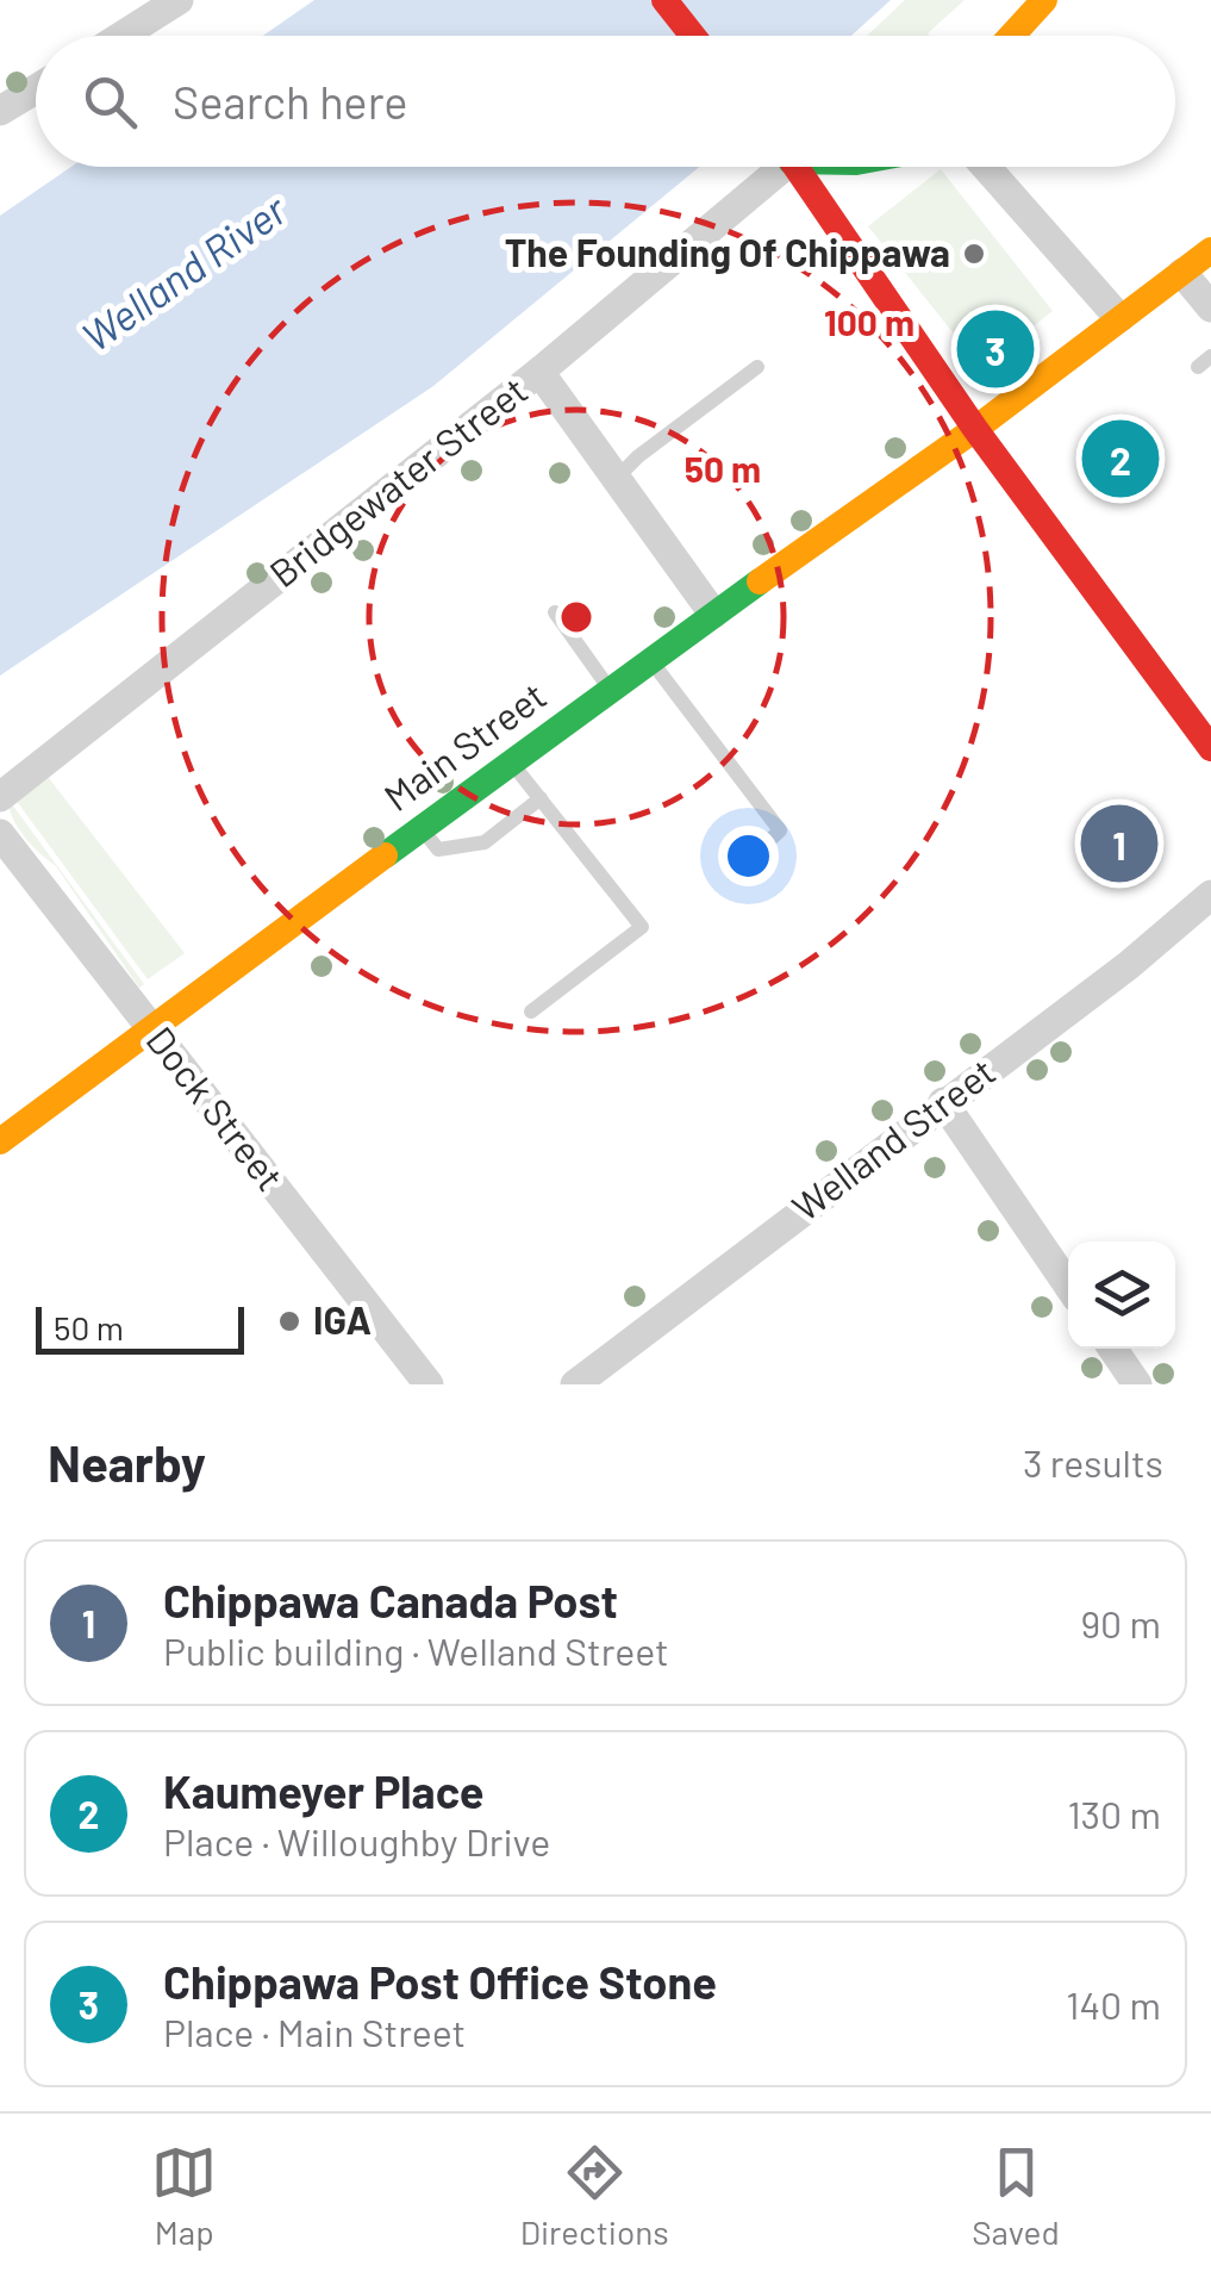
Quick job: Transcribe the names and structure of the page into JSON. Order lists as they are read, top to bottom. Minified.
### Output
{"streets":{"main road":["Main Street"],"street":["Bridgewater Street","Dock Street","Welland Street"]},"crossings":[["Main Street","Dock Street"]],"water":["Welland River"],"places":["The Founding Of Chippawa","IGA"],"scale_bar":"50 m","page":{"search":"Search here","pins":["3","2","1"],"scale":"50 m","heading":["Nearby","3 results"],"list":[{"mark":"1","name":"Chippawa Canada Post","note":"Public building · Welland Street","value":"90 m"},{"mark":"2","name":"Kaumeyer Place","note":"Place · Willoughby Drive","value":"130 m"},{"mark":"3","name":"Chippawa Post Office Stone","note":"Place · Main Street","value":"140 m"}],"nav":["Map","Directions","Saved"]},"rings":["100 m","50 m"]}
